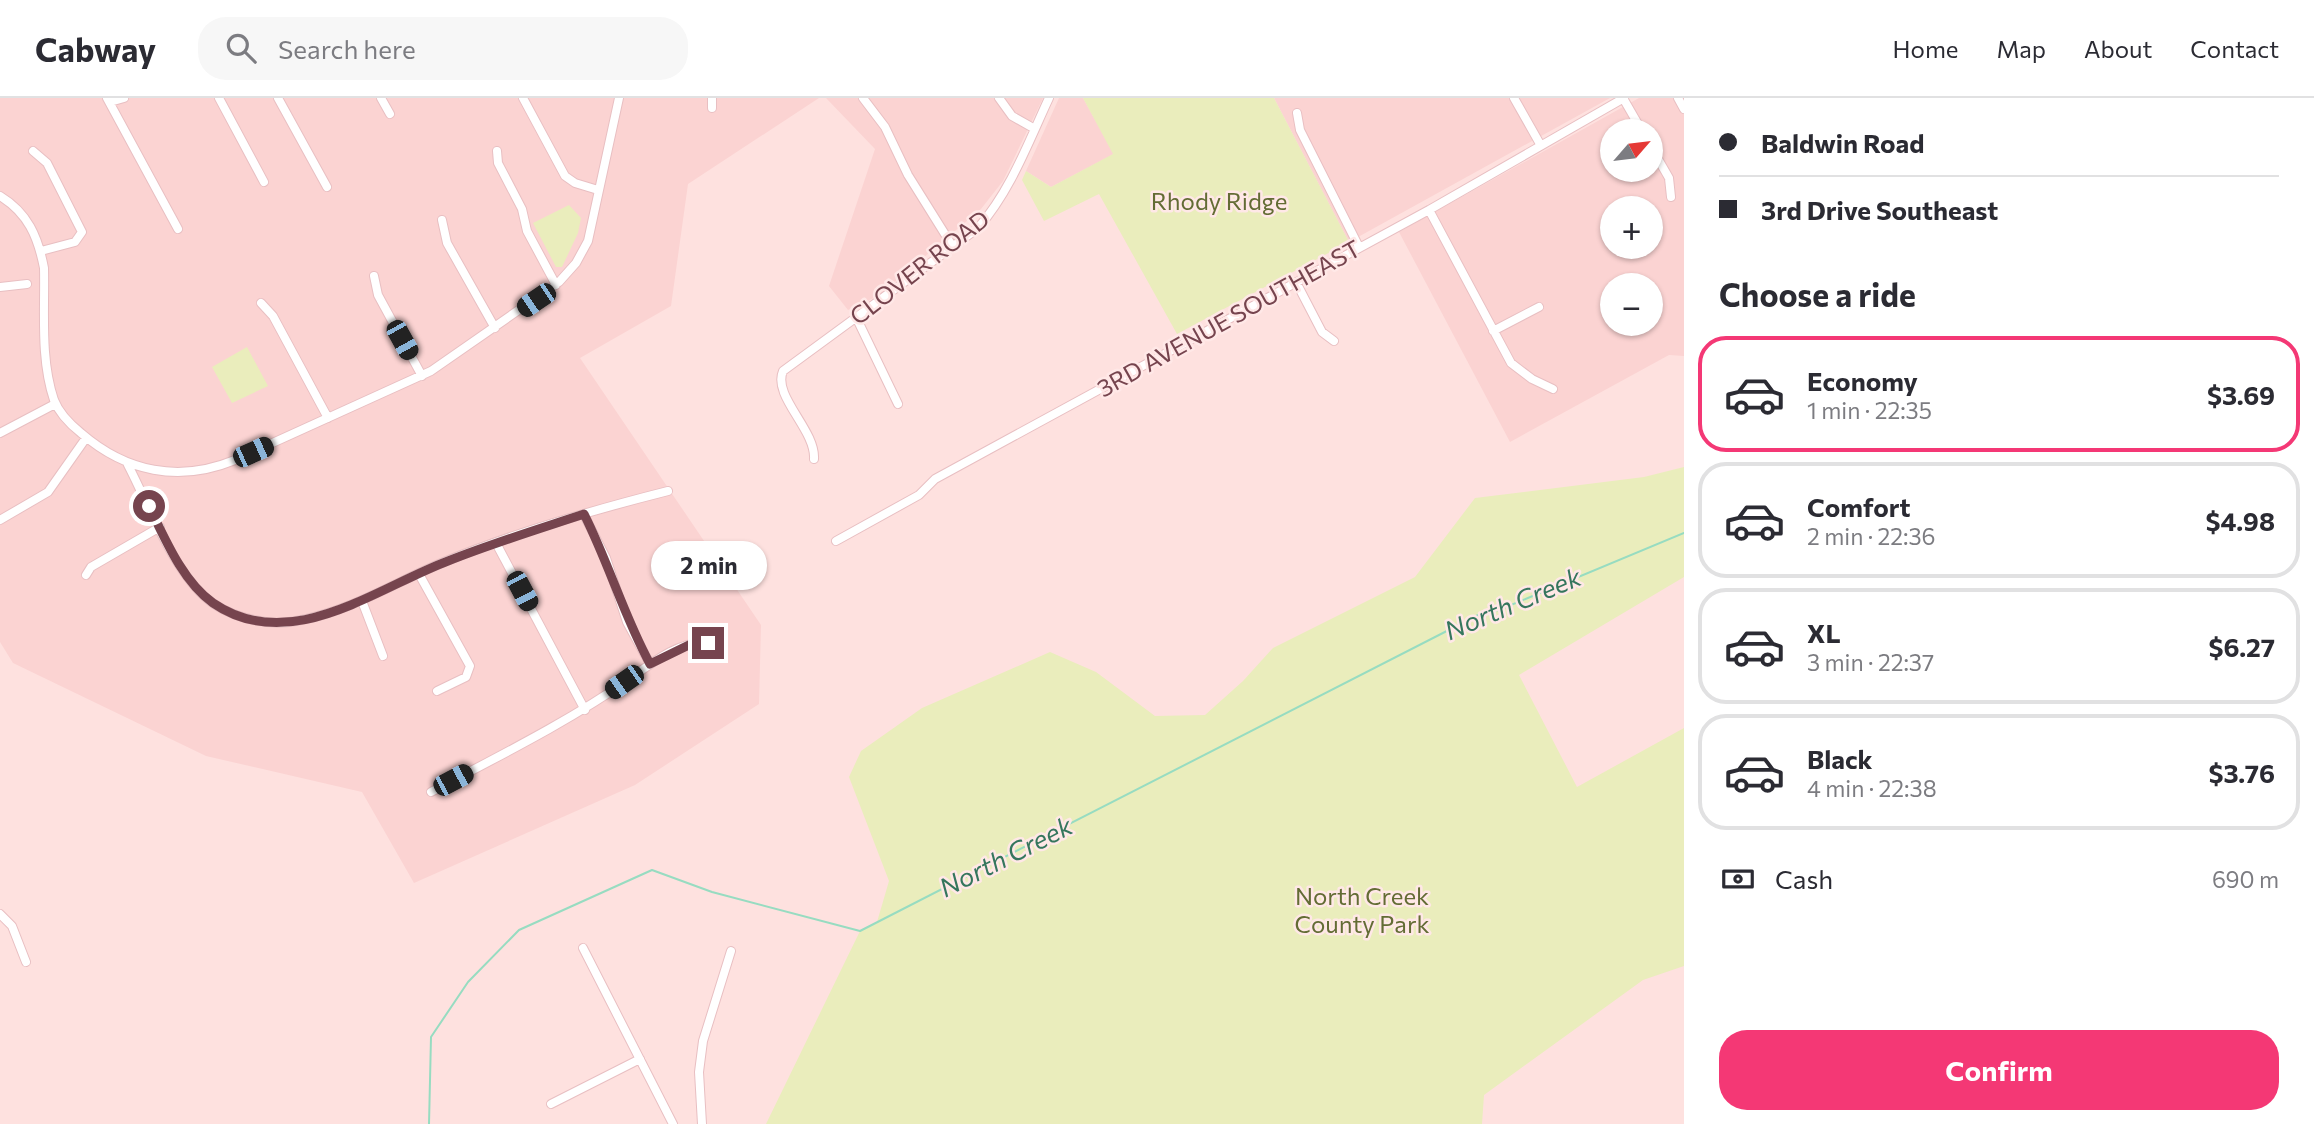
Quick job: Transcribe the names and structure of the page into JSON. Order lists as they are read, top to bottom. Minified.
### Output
{"streets":{"street":["CLOVER ROAD","3RD AVENUE SOUTHEAST"]},"water":["North Creek"],"parks":["Rhody Ridge","North Creek County Park"],"north":"top right","page":{"header":"Cabway","search":"Search here","nav":["Home","Map","About","Contact"],"banner":["Baldwin Road","3rd Drive Southeast"],"map_buttons":["+","−"],"heading":"Choose a ride","list":[{"name":"Economy","note":"1 min · 22:35","value":"$3.69"},{"name":"Comfort","note":"2 min · 22:36","value":"$4.98"},{"name":"XL","note":"3 min · 22:37","value":"$6.27"},{"name":"Black","note":"4 min · 22:38","value":"$3.76"}],"bubble":"2 min","pay":["Cash","690 m"],"buttons":"Confirm"}}
